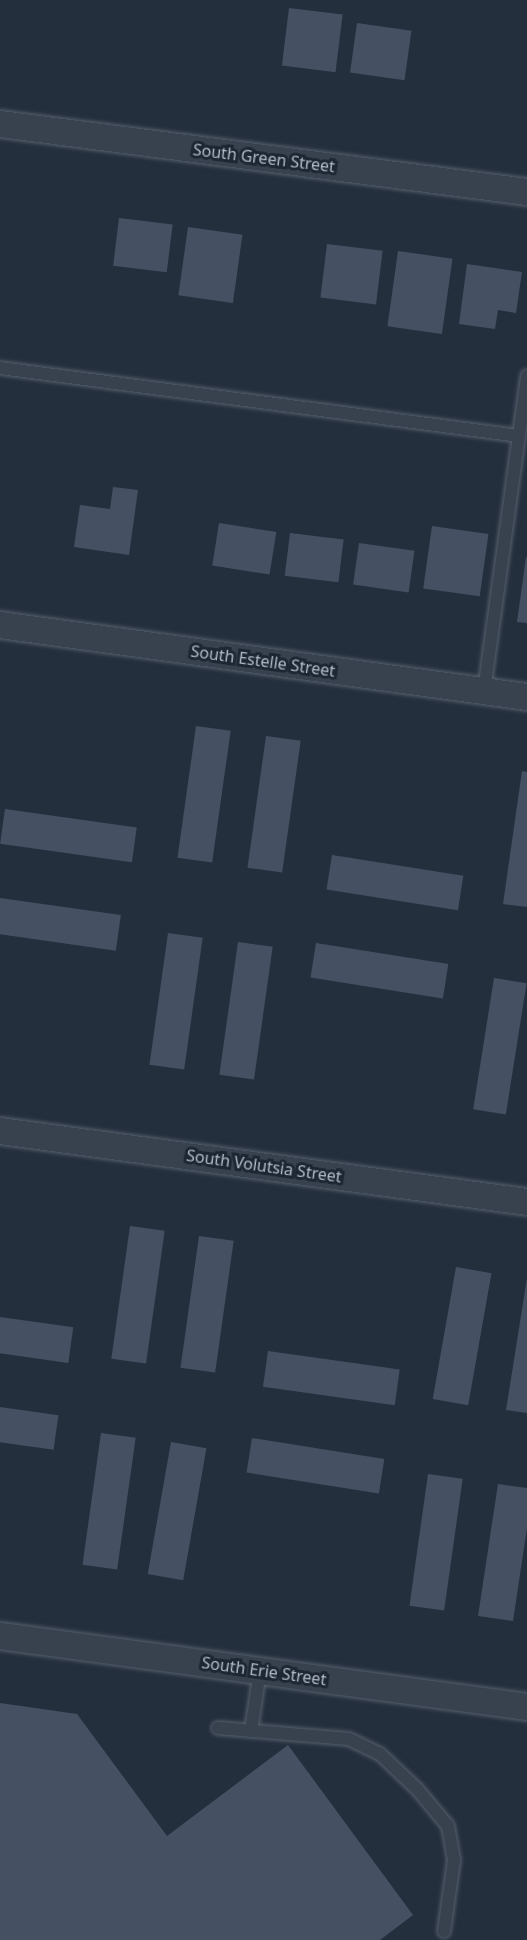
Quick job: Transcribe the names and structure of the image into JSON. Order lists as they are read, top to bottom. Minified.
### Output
{"streets":{"street":["South Green Street","South Estelle Street","South Volutsia Street","South Erie Street"]}}
